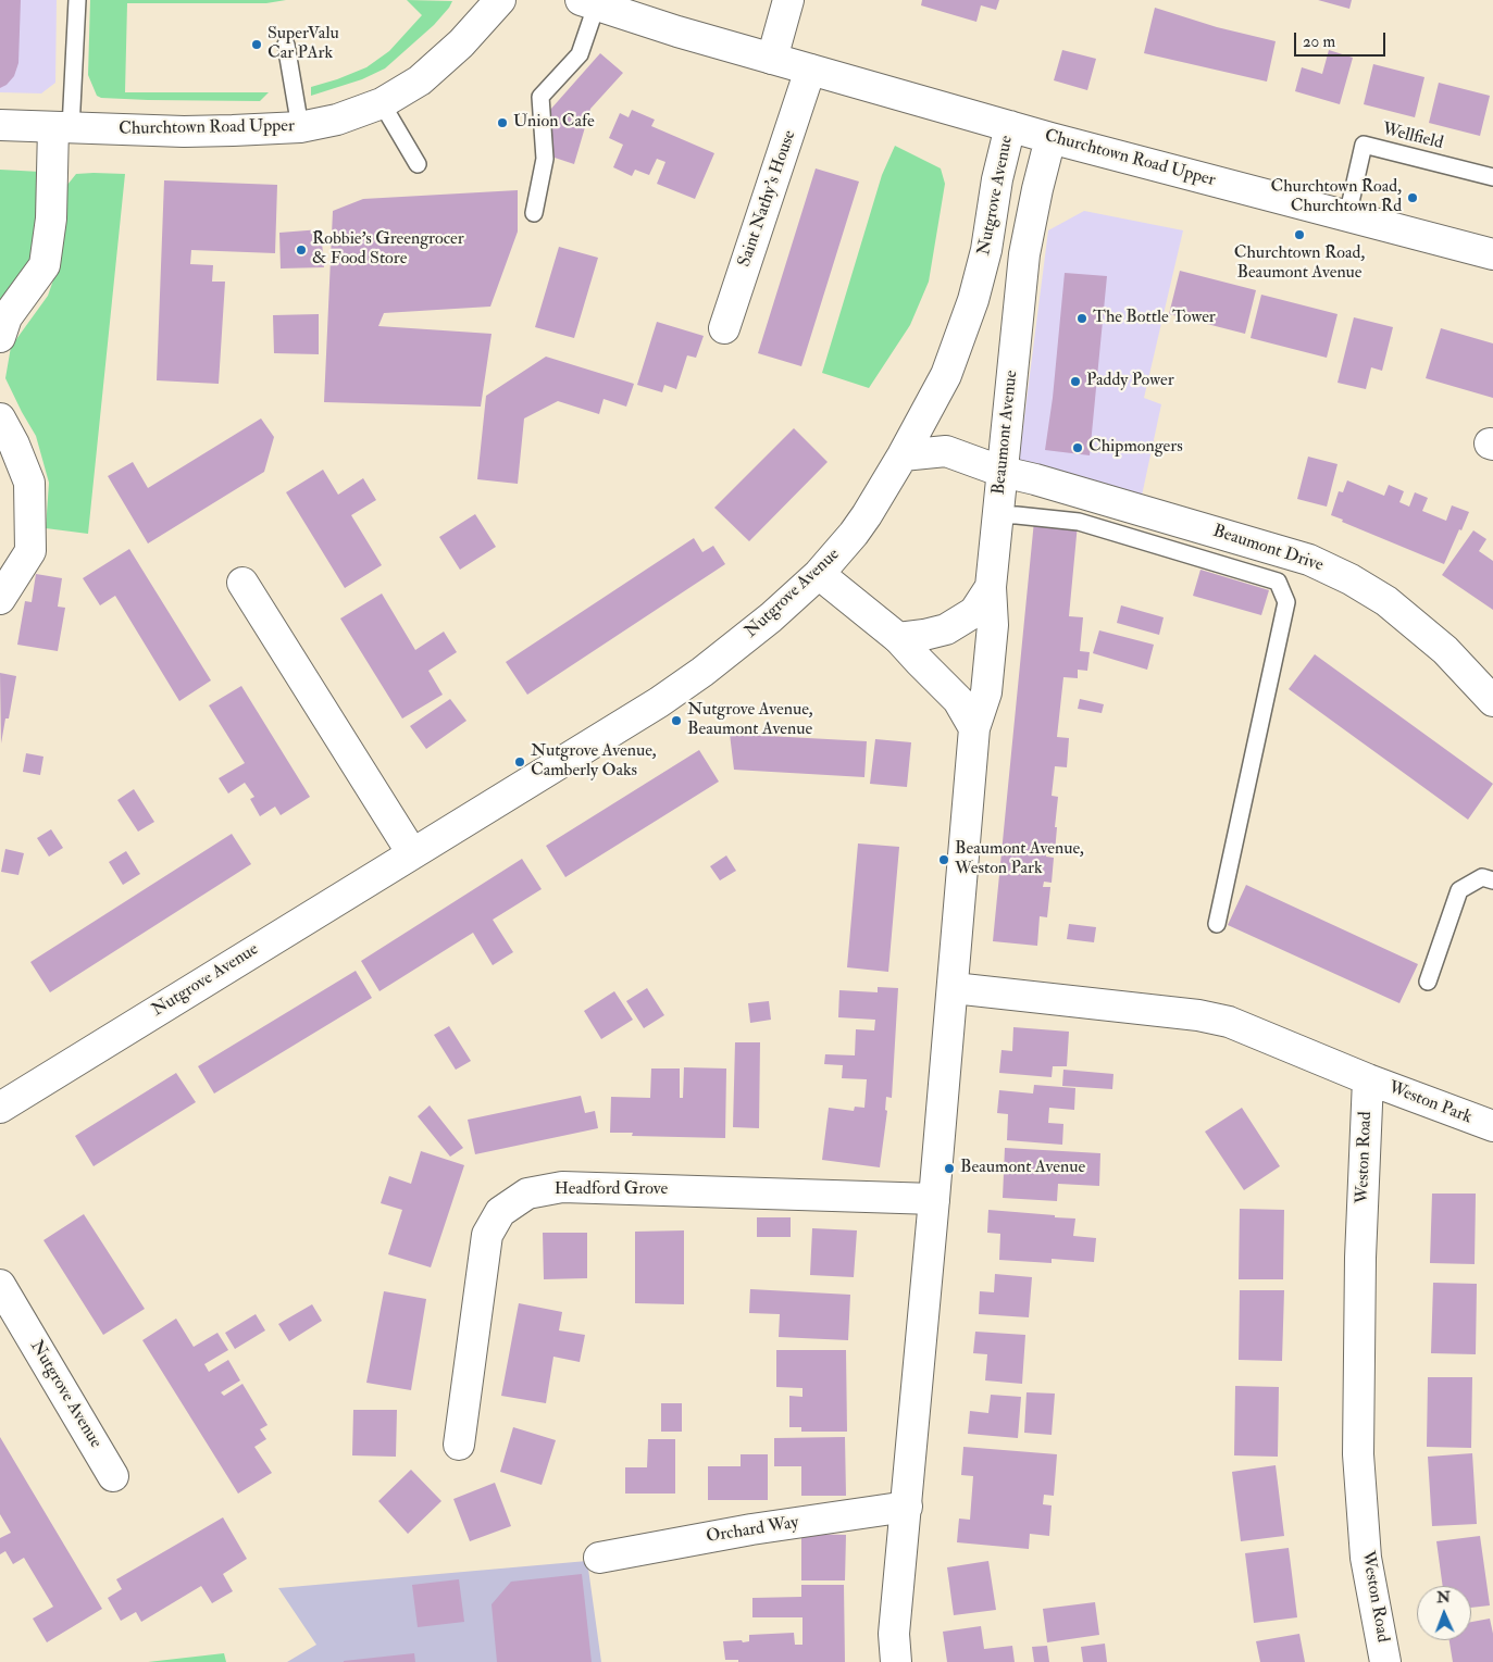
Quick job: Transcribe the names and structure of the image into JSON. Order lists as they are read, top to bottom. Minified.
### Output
{"streets":{"street":["Churchtown Road Upper","Nutgrove Avenue","Saint Nathy's House","Beaumont Avenue","Beaumont Drive","Weston Park","Weston Road","Headford Grove","Orchard Way"],"lane":["Wellfield"]},"crossings":[["Churchtown Road Upper","Wellfield"],["Churchtown Road Upper","Nutgrove Avenue"],["Churchtown Road Upper","Saint Nathy's House"],["Churchtown Road Upper","Beaumont Avenue"],["Nutgrove Avenue","Beaumont Drive"],["Beaumont Avenue","Beaumont Drive"],["Beaumont Avenue","Headford Grove"],["Beaumont Avenue","Orchard Way"],["Weston Park","Weston Road"]],"places":["SuperValu Car PArk","Union Cafe","Churchtown Road, Churchtown Rd","Churchtown Road, Beaumont Avenue","Robbie's Greengrocer & Food Store","The Bottle Tower","Paddy Power","Chipmongers","Nutgrove Avenue, Beaumont Avenue","Nutgrove Avenue, Camberly Oaks","Beaumont Avenue, Weston Park","Beaumont Avenue"],"scale_bar":"20 m","north":"top"}
